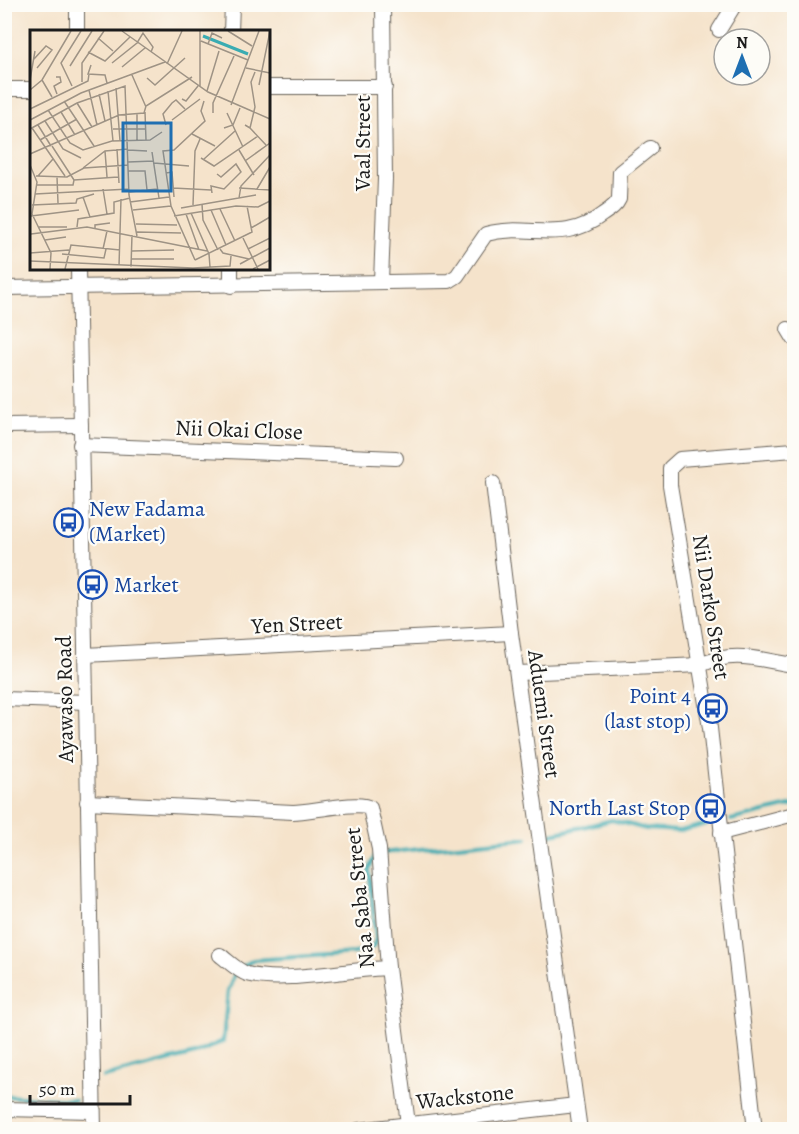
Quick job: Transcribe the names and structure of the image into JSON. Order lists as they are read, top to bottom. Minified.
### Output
{"streets":{"street":["Vaal Street","Nii Okai Close","Nii Darko Street","Yen Street","Ayawaso Road","Aduemi Street","Naa Saba Street","Wackstone"]},"crossings":[["Nii Okai Close","Ayawaso Road"],["Yen Street","Ayawaso Road"],["Yen Street","Aduemi Street"],["Ayawaso Road","Naa Saba Street"],["Aduemi Street","Wackstone"],["Naa Saba Street","Wackstone"]],"places":{"bus stop":["New Fadama (Market)","Market","Point 4 (last stop)","North Last Stop"]},"scale_bar":"50 m","north":"top"}
